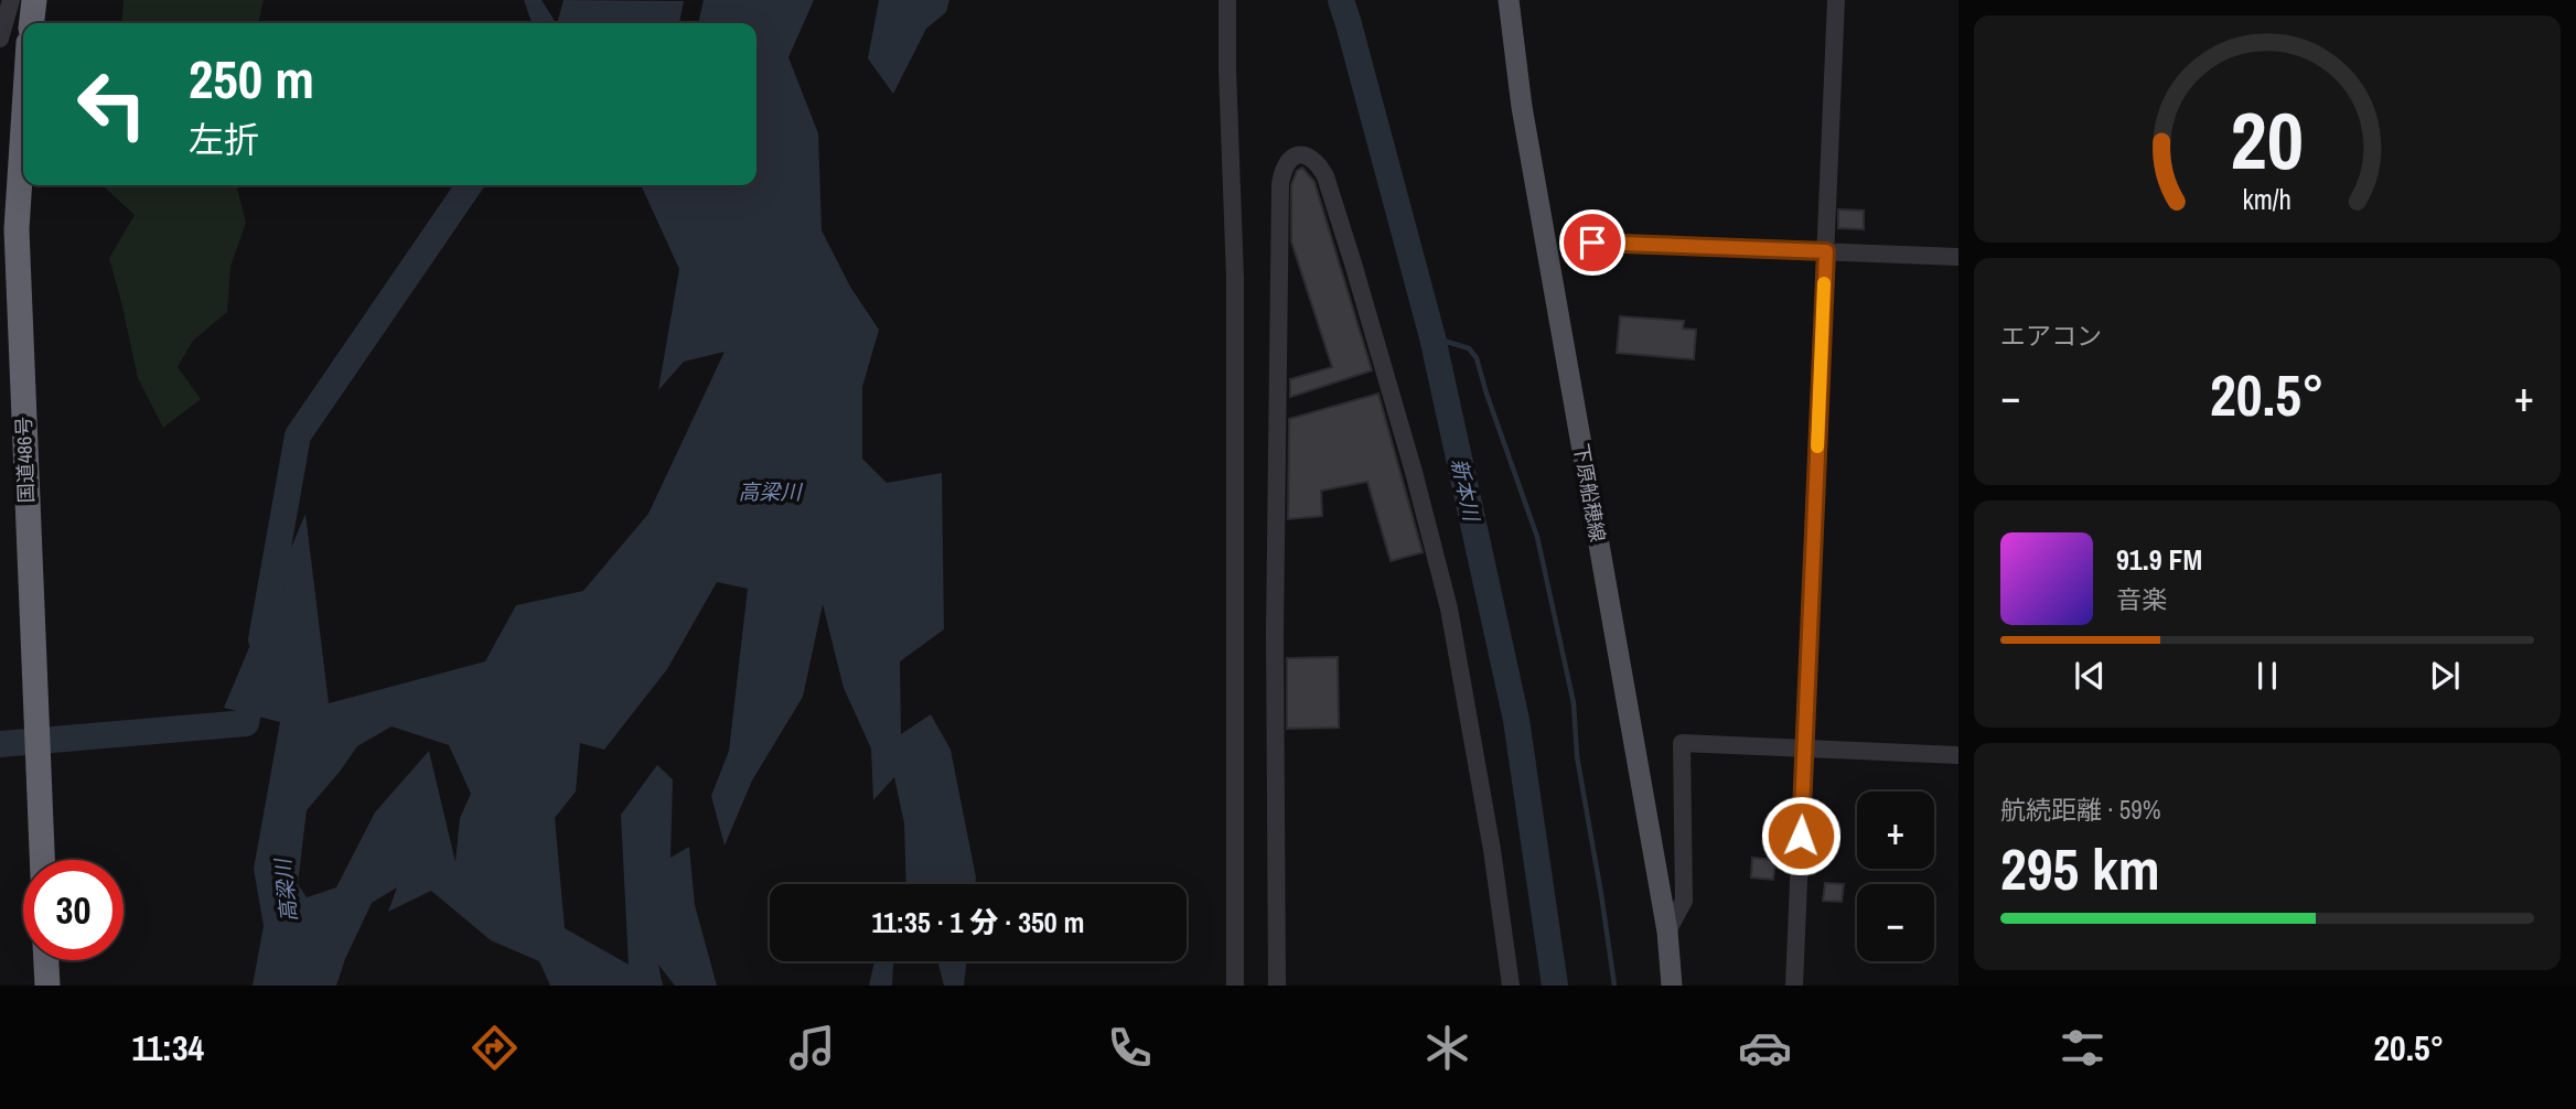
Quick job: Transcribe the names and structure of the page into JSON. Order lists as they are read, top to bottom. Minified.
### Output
{"streets":{"highway":["国道486号"],"main road":["下原船穂線"]},"water":["新本川","高梁川"],"page":{"turn":["250 m","左折"],"tile":["エアコン",["航続距離 · 59%","295 km"]],"heat":["−","20.5°","+"],"song":["91.9 FM","音楽"],"map_buttons":["+","−"],"limit":"30","trip":"11:35 · 1 分 · 350 m","tabs":["11:34","20.5°"],"gauge":["20","km/h"]}}
